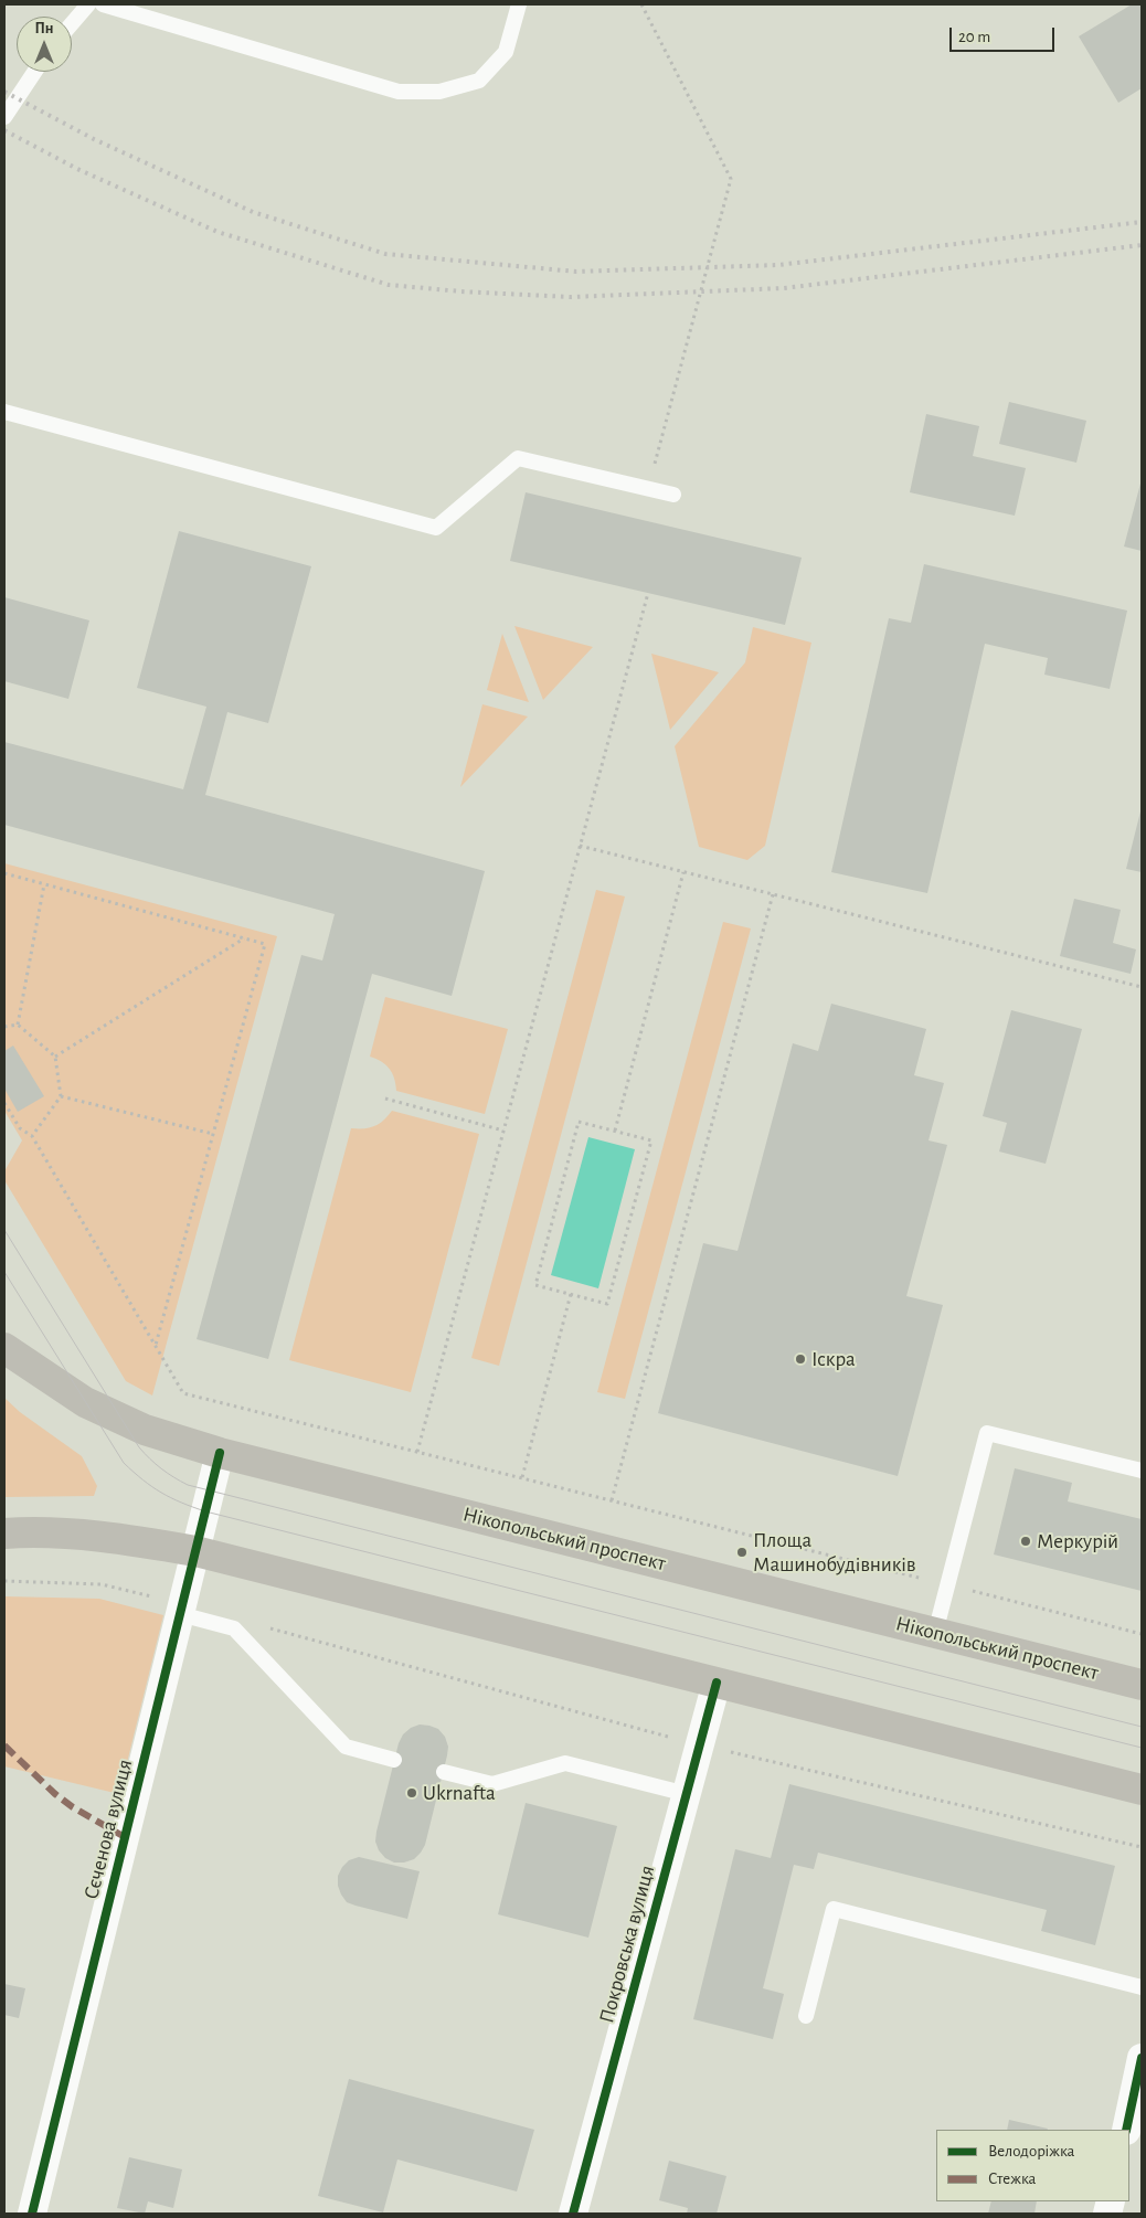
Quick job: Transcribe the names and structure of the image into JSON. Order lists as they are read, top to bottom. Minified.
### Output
{"streets":{"main road":["Нікопольський проспект"],"street":["Сєченова вулиця","Покровська вулиця"]},"crossings":[["Нікопольський проспект","Сєченова вулиця"]],"places":["Іскра","Меркурій","Площа Машинобудівників","Ukrnafta"],"legend":["Велодоріжка","Стежка"],"scale_bar":"20 m","north":"top"}
